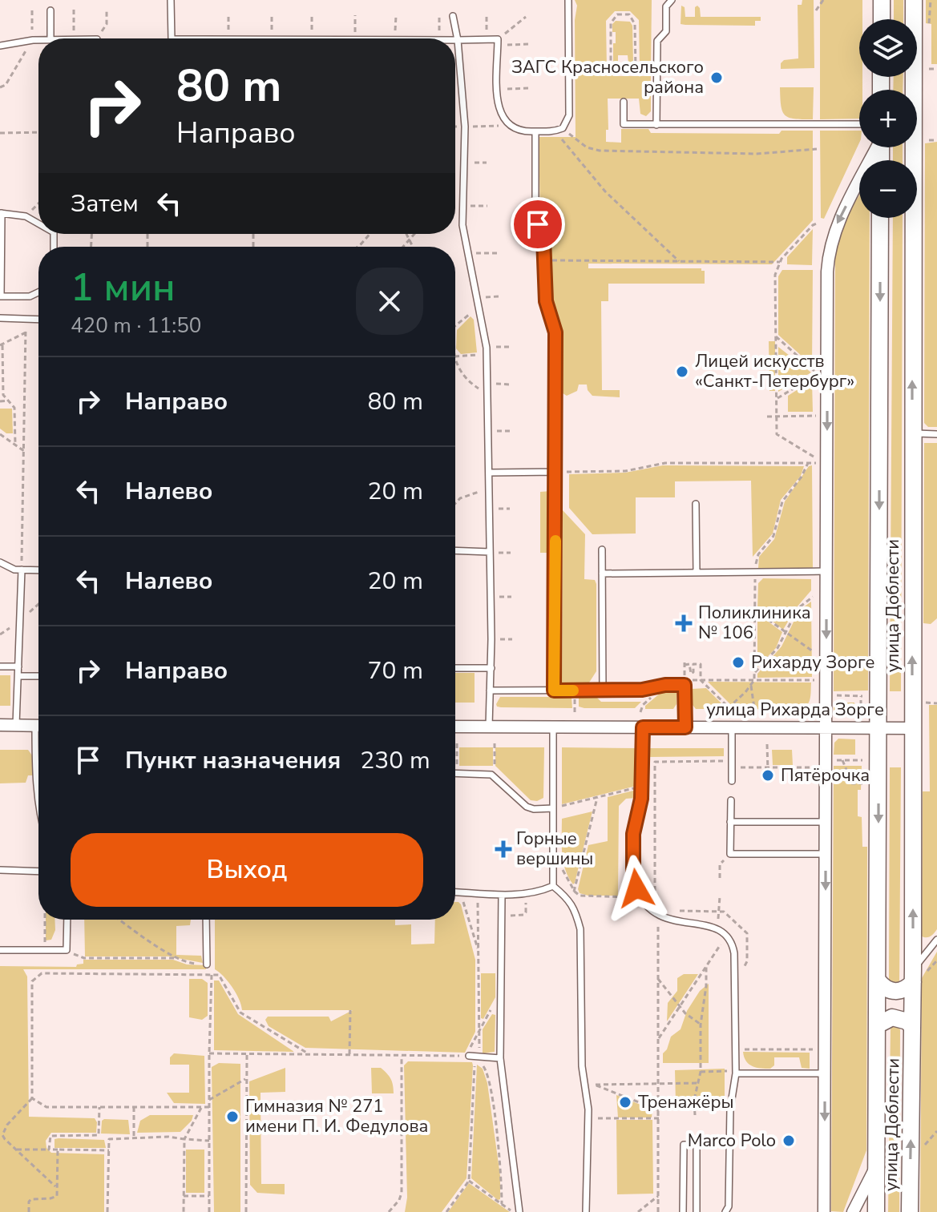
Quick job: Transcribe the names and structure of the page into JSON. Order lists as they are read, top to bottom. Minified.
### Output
{"streets":{"main road":["улица Доблести"],"street":["улица Рихарда Зорге"]},"crossings":[["улица Доблести","улица Рихарда Зорге"]],"places":{"other":["ЗАГС Красносельского района","Лицей искусств «Санкт-Петербург»","Рихарду Зорге","Пятёрочка","Тренажёры","Гимназия № 271 имени П. И. Федулова","Marco Polo"],"health":["Поликлиника № 106","Горные вершины"]},"page":{"map_buttons":["+","−"],"turn":["80 m","Направо"],"then":"Затем","heading":["1 мин","420 m · 11:50"],"list":[{"name":"Направо","value":"80 m"},{"name":"Налево","value":"20 m"},{"name":"Налево","value":"20 m"},{"name":"Направо","value":"70 m"},{"name":"Пункт назначения","value":"230 m"}],"buttons":"Выход"}}
